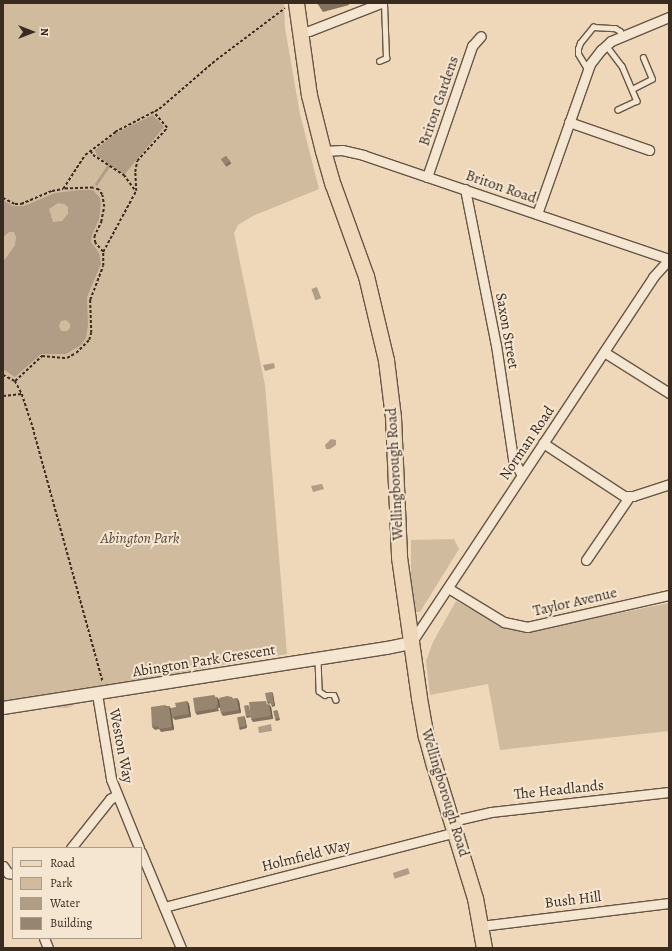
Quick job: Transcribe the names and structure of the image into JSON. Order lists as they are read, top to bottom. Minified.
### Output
{"streets":{"main road":["Wellingborough Road"],"street":["Briton Gardens","Briton Road","Saxon Street","Norman Road","Taylor Avenue","Abington Park Crescent","Weston Way","The Headlands","Holmfield Way","Bush Hill"]},"crossings":[["Briton Gardens","Briton Road"],["Briton Road","Saxon Street"],["Briton Road","Norman Road"],["Briton Road","Wellingborough Road"],["Saxon Street","Norman Road"],["Norman Road","Wellingborough Road"],["Norman Road","Taylor Avenue"],["Norman Road","Abington Park Crescent"],["Wellingborough Road","Abington Park Crescent"],["Wellingborough Road","The Headlands"],["Wellingborough Road","Holmfield Way"],["Wellingborough Road","Bush Hill"],["Abington Park Crescent","Weston Way"],["The Headlands","Holmfield Way"]],"parks":["Abington Park"],"legend":["Road","Park","Water","Building"],"north":"right"}
